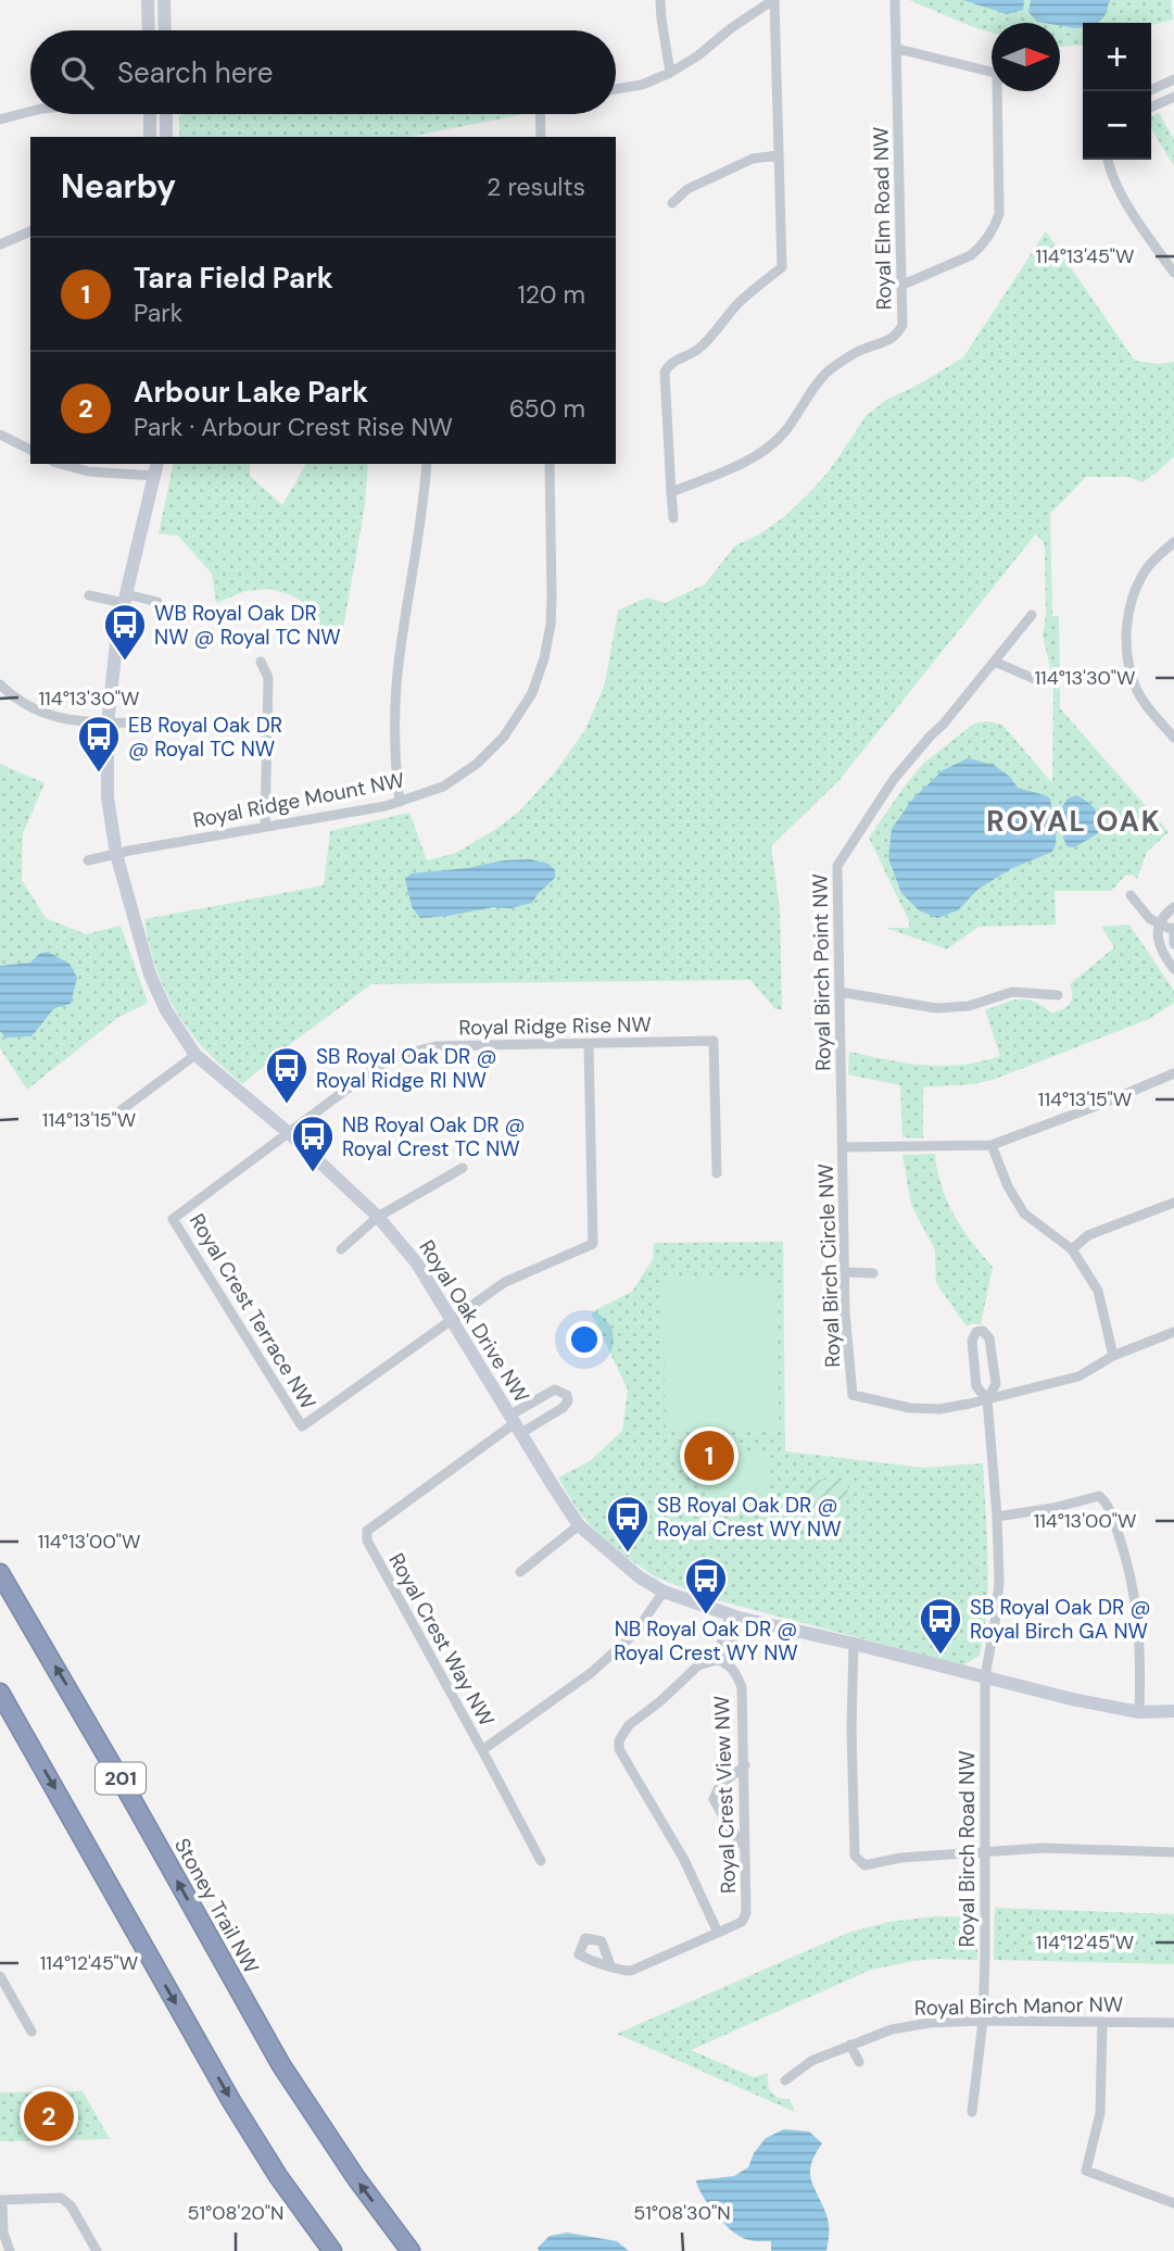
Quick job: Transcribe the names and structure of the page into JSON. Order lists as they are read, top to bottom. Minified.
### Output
{"streets":{"highway":["201","Stoney Trail NW"],"street":["Royal Elm Road NW","Royal Ridge Mount NW","Royal Birch Point NW","Royal Ridge Rise NW","Royal Birch Circle NW","Royal Crest Terrace NW","Royal Oak Drive NW","Royal Crest Way NW","Royal Crest View NW","Royal Birch Road NW","Royal Birch Manor NW"]},"crossings":[["Royal Ridge Mount NW","Royal Oak Drive NW"],["Royal Birch Point NW","Royal Birch Circle NW"],["Royal Ridge Rise NW","Royal Crest Terrace NW"],["Royal Ridge Rise NW","Royal Oak Drive NW"],["Royal Birch Circle NW","Royal Birch Road NW"],["Royal Crest Terrace NW","Royal Oak Drive NW"],["Royal Oak Drive NW","Royal Crest Way NW"],["Royal Oak Drive NW","Royal Birch Road NW"],["Royal Birch Road NW","Royal Birch Manor NW"]],"districts":["ROYAL OAK"],"places":{"bus stop":["WB Royal Oak DR NW @ Royal TC NW","EB Royal Oak DR @ Royal TC NW","SB Royal Oak DR @ Royal Ridge RI NW","NB Royal Oak DR @ Royal Crest TC NW","SB Royal Oak DR @ Royal Crest WY NW","NB Royal Oak DR @ Royal Crest WY NW","SB Royal Oak DR @ Royal Birch GA NW"]},"north":"right","page":{"map_buttons":["+","−"],"search":"Search here","heading":["Nearby","2 results"],"list":[{"mark":"1","name":"Tara Field Park","note":"Park","value":"120 m"},{"mark":"2","name":"Arbour Lake Park","note":"Park · Arbour Crest Rise NW","value":"650 m"}],"pins":["1","2"]},"coordinates":["114°13'45\"W","114°13'30\"W","114°13'15\"W","114°13'00\"W","114°12'45\"W","51°08'20\"N","51°08'30\"N"]}
